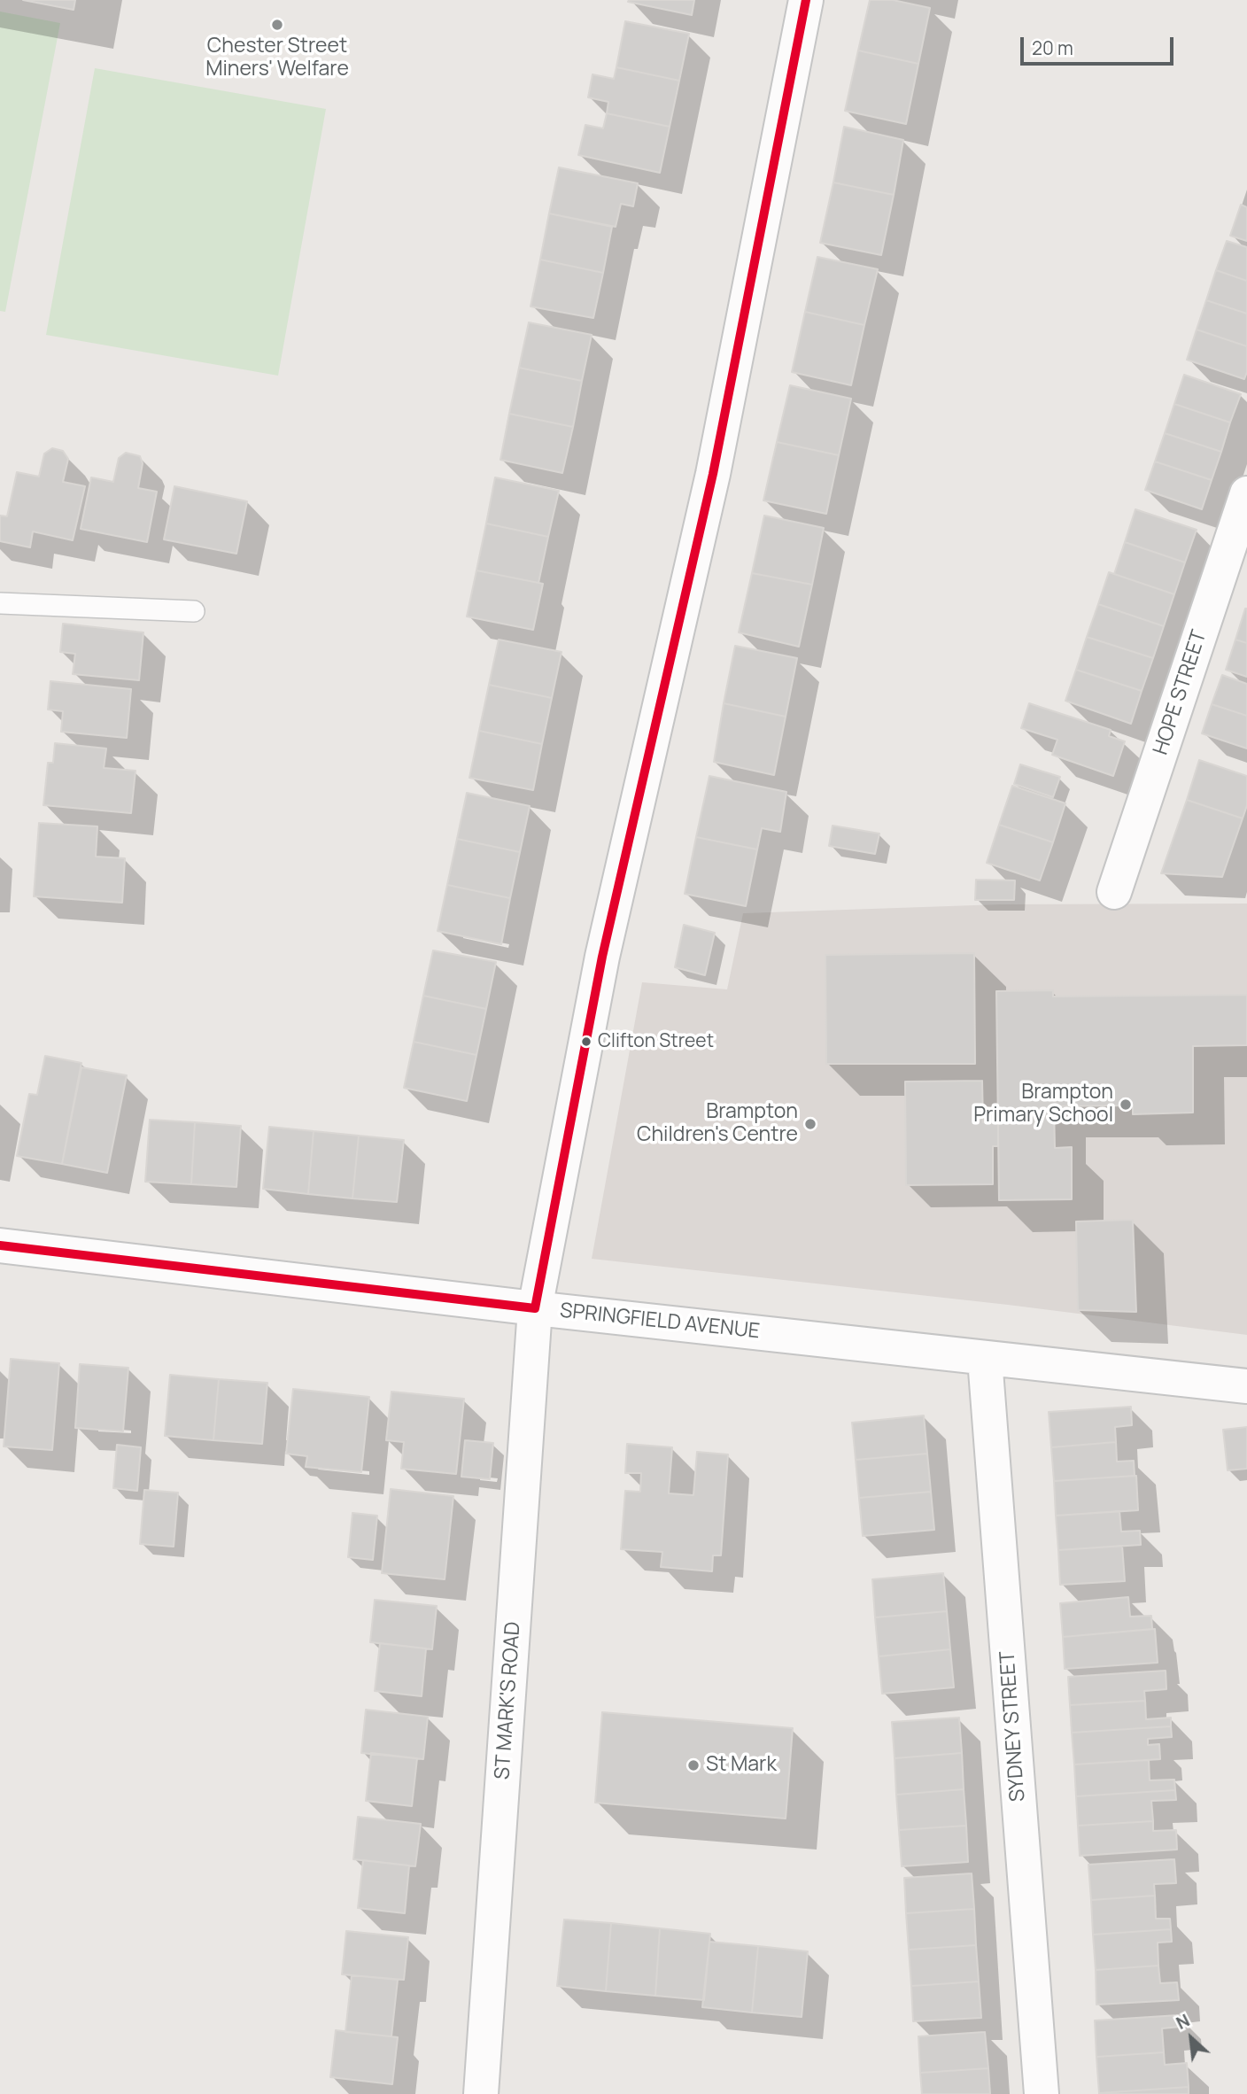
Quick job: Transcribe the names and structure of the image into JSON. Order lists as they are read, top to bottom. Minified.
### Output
{"streets":{"street":["HOPE STREET","SPRINGFIELD AVENUE","ST MARK'S ROAD","SYDNEY STREET"]},"crossings":[["SPRINGFIELD AVENUE","ST MARK'S ROAD"],["SPRINGFIELD AVENUE","SYDNEY STREET"]],"places":["Chester Street Miners' Welfare","Clifton Street","Brampton Primary School","Brampton Children's Centre","St Mark"],"scale_bar":"20 m","north":"top left"}
